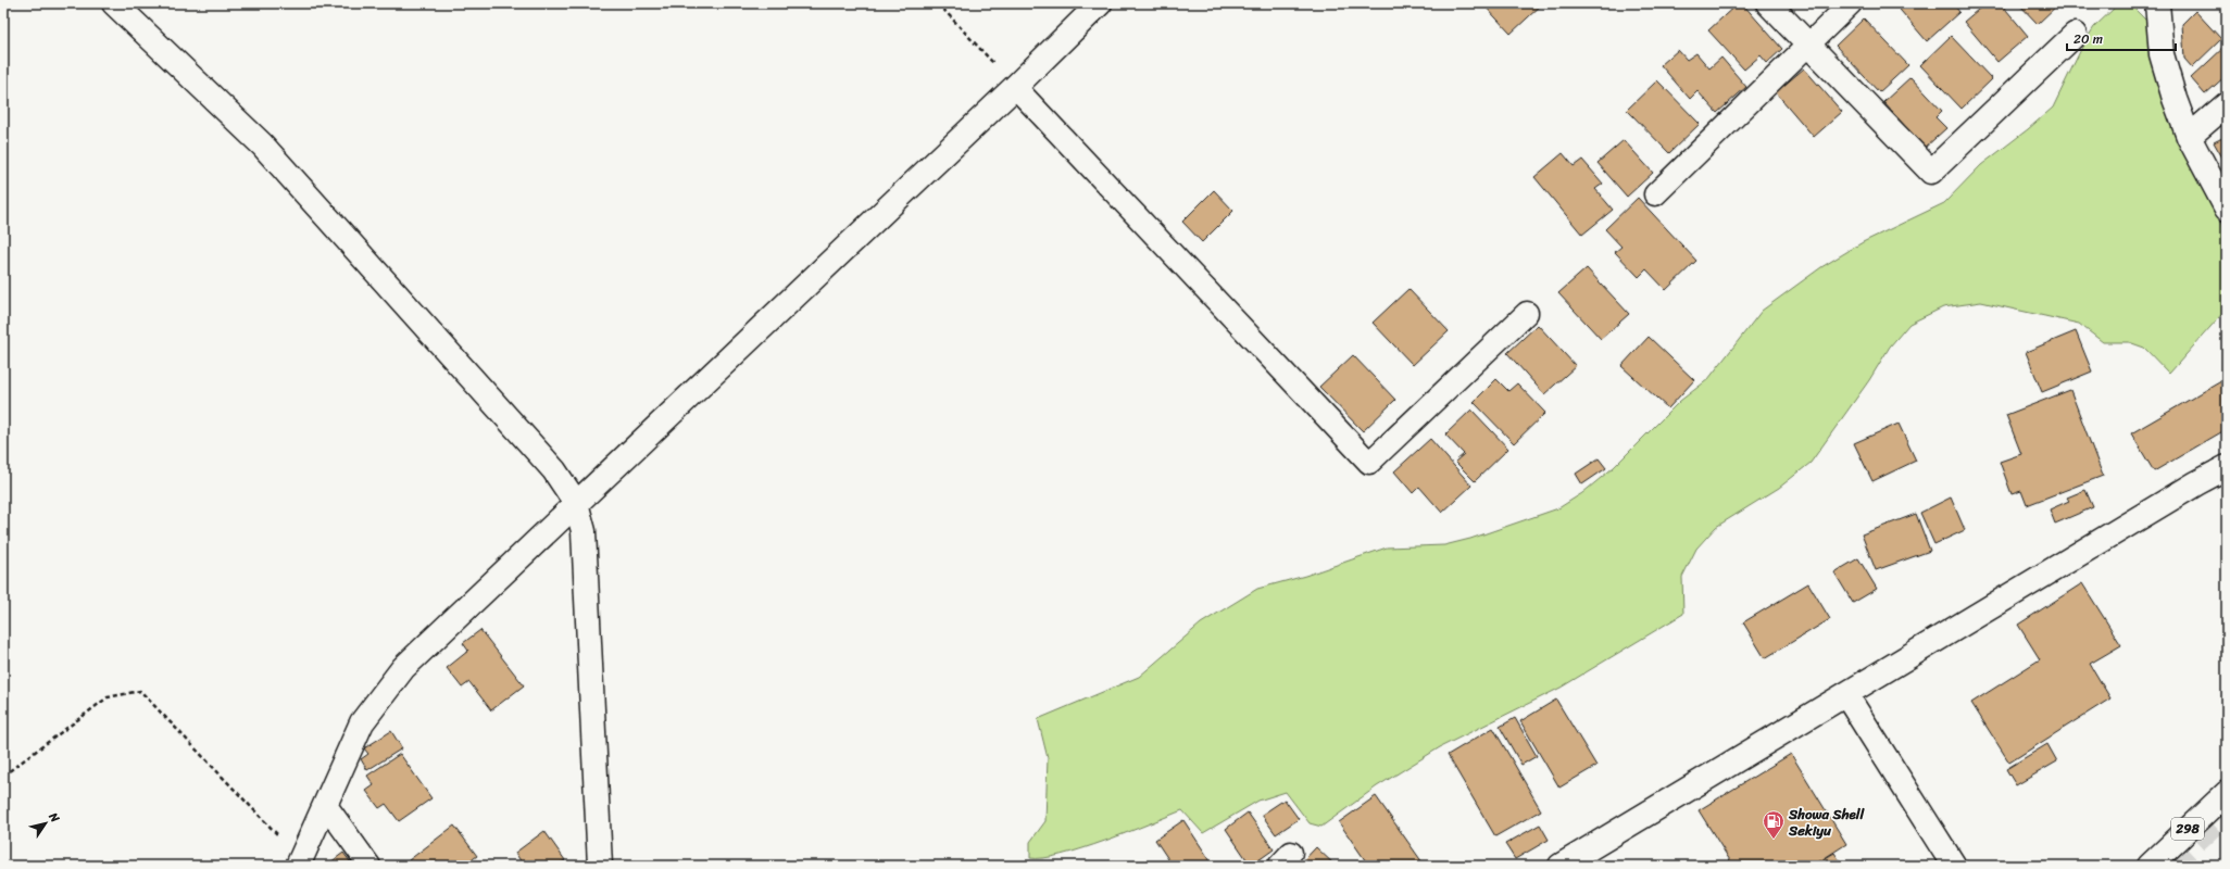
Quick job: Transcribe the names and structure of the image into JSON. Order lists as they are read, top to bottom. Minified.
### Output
{"streets":{"main road":["298"]},"places":{"fuel station":["Showa Shell Sekiyu"]},"scale_bar":"20 m","north":"top right"}
